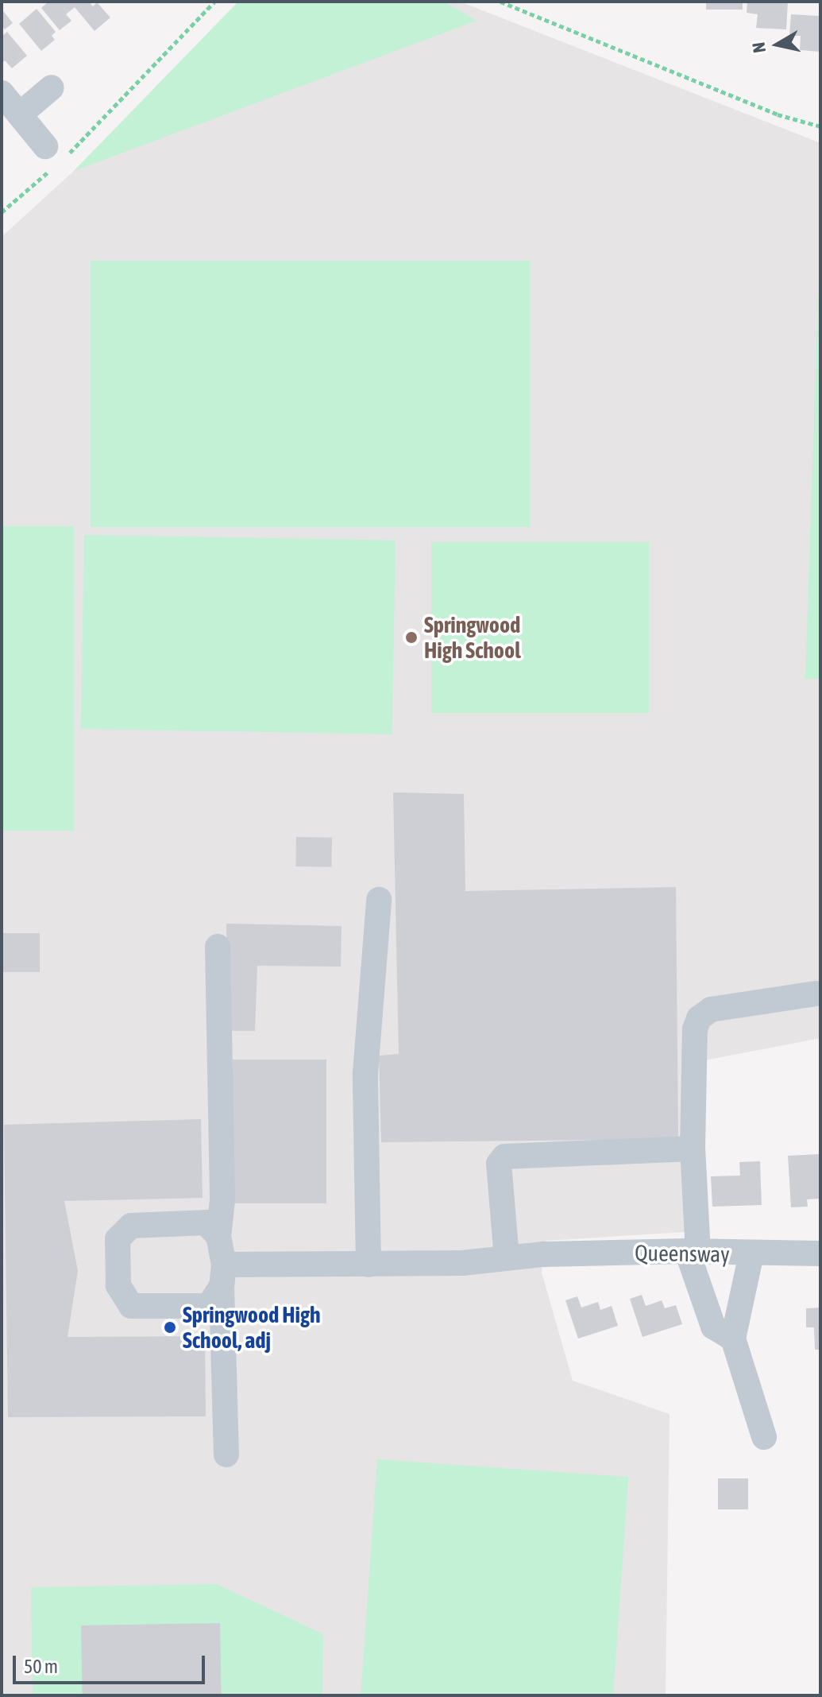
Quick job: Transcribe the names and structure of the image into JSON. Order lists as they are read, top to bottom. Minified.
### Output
{"streets":{"street":["Queensway"]},"places":["Springwood High School","Springwood High School, adj"],"scale_bar":"50 m","north":"left"}
